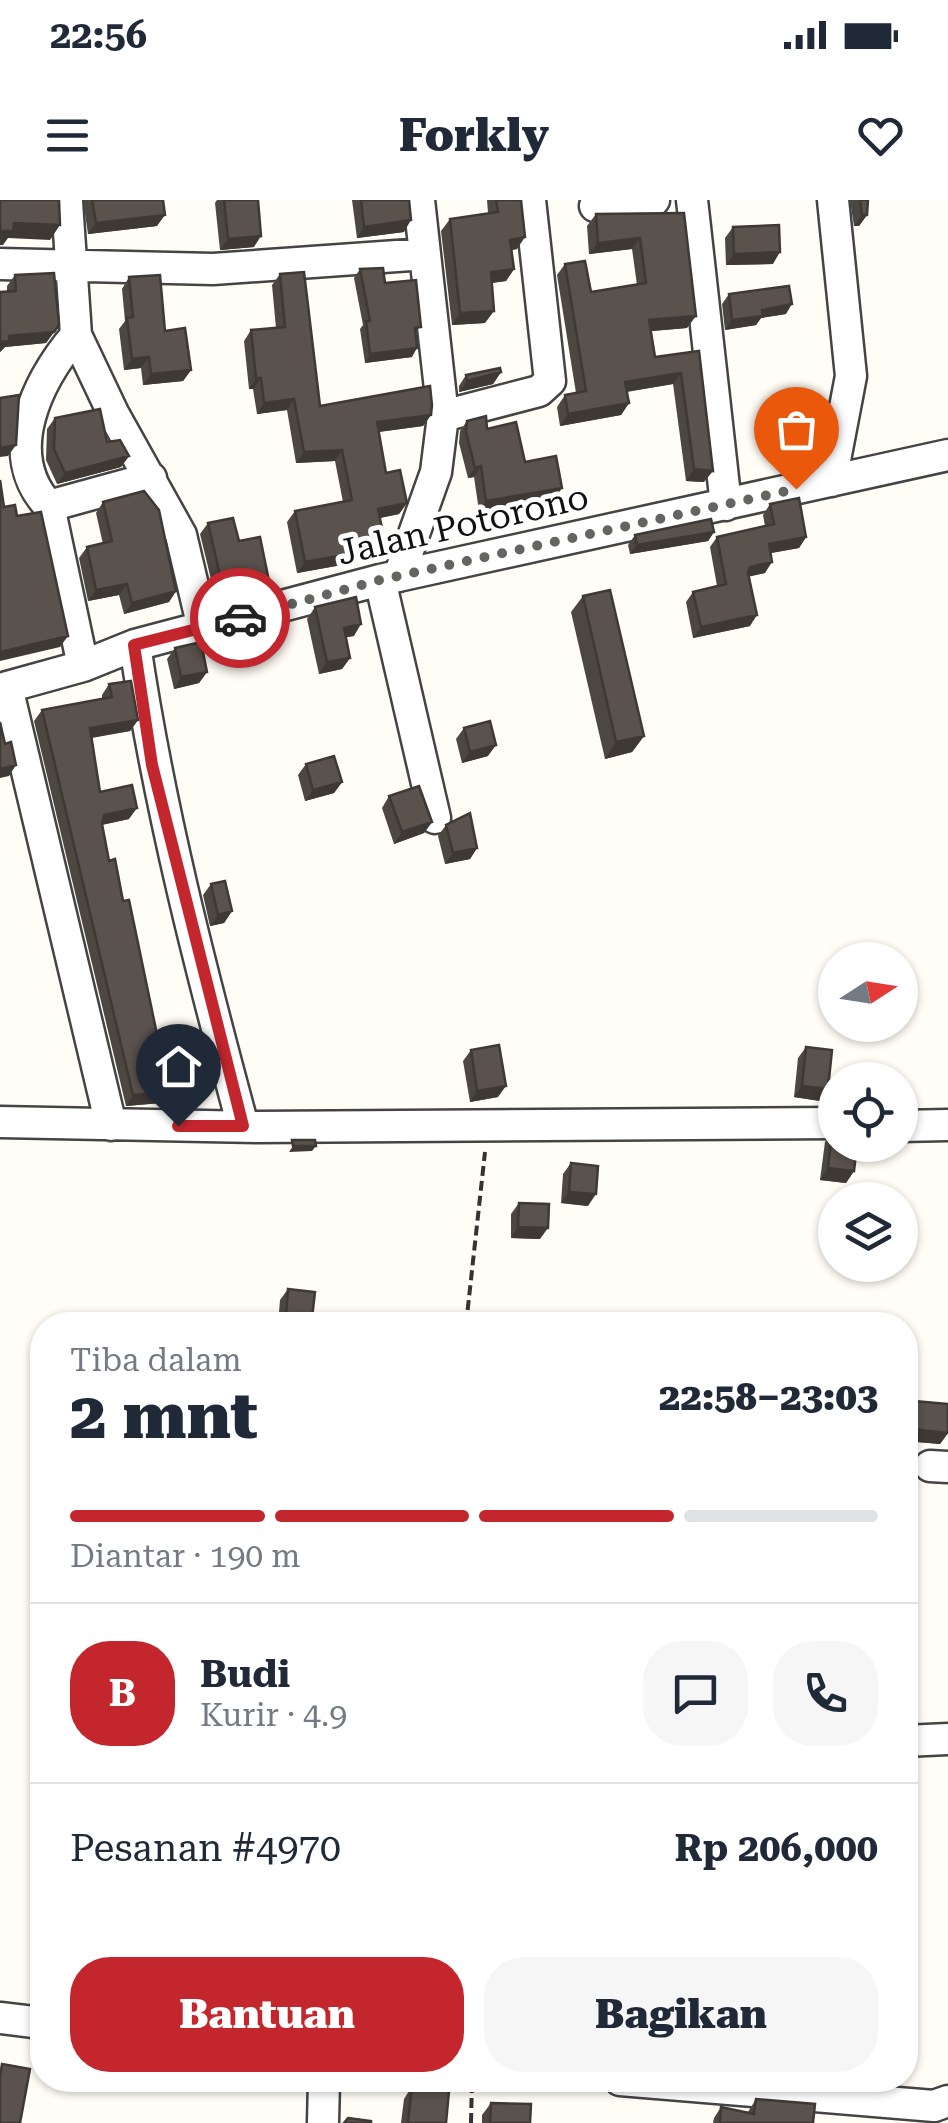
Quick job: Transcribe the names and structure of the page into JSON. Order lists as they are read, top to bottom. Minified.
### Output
{"streets":{"street":["Jalan Potorono"]},"north":"right","page":{"status":"22:56","header":"Forkly","heading":["2 mnt","Tiba dalam","22:58–23:03"],"panel":["Budi","Kurir · 4.9","Pesanan #4970","Rp 206,000"],"bar":"Diantar · 190 m","round":"B","buttons":["Bantuan","Bagikan"]}}
